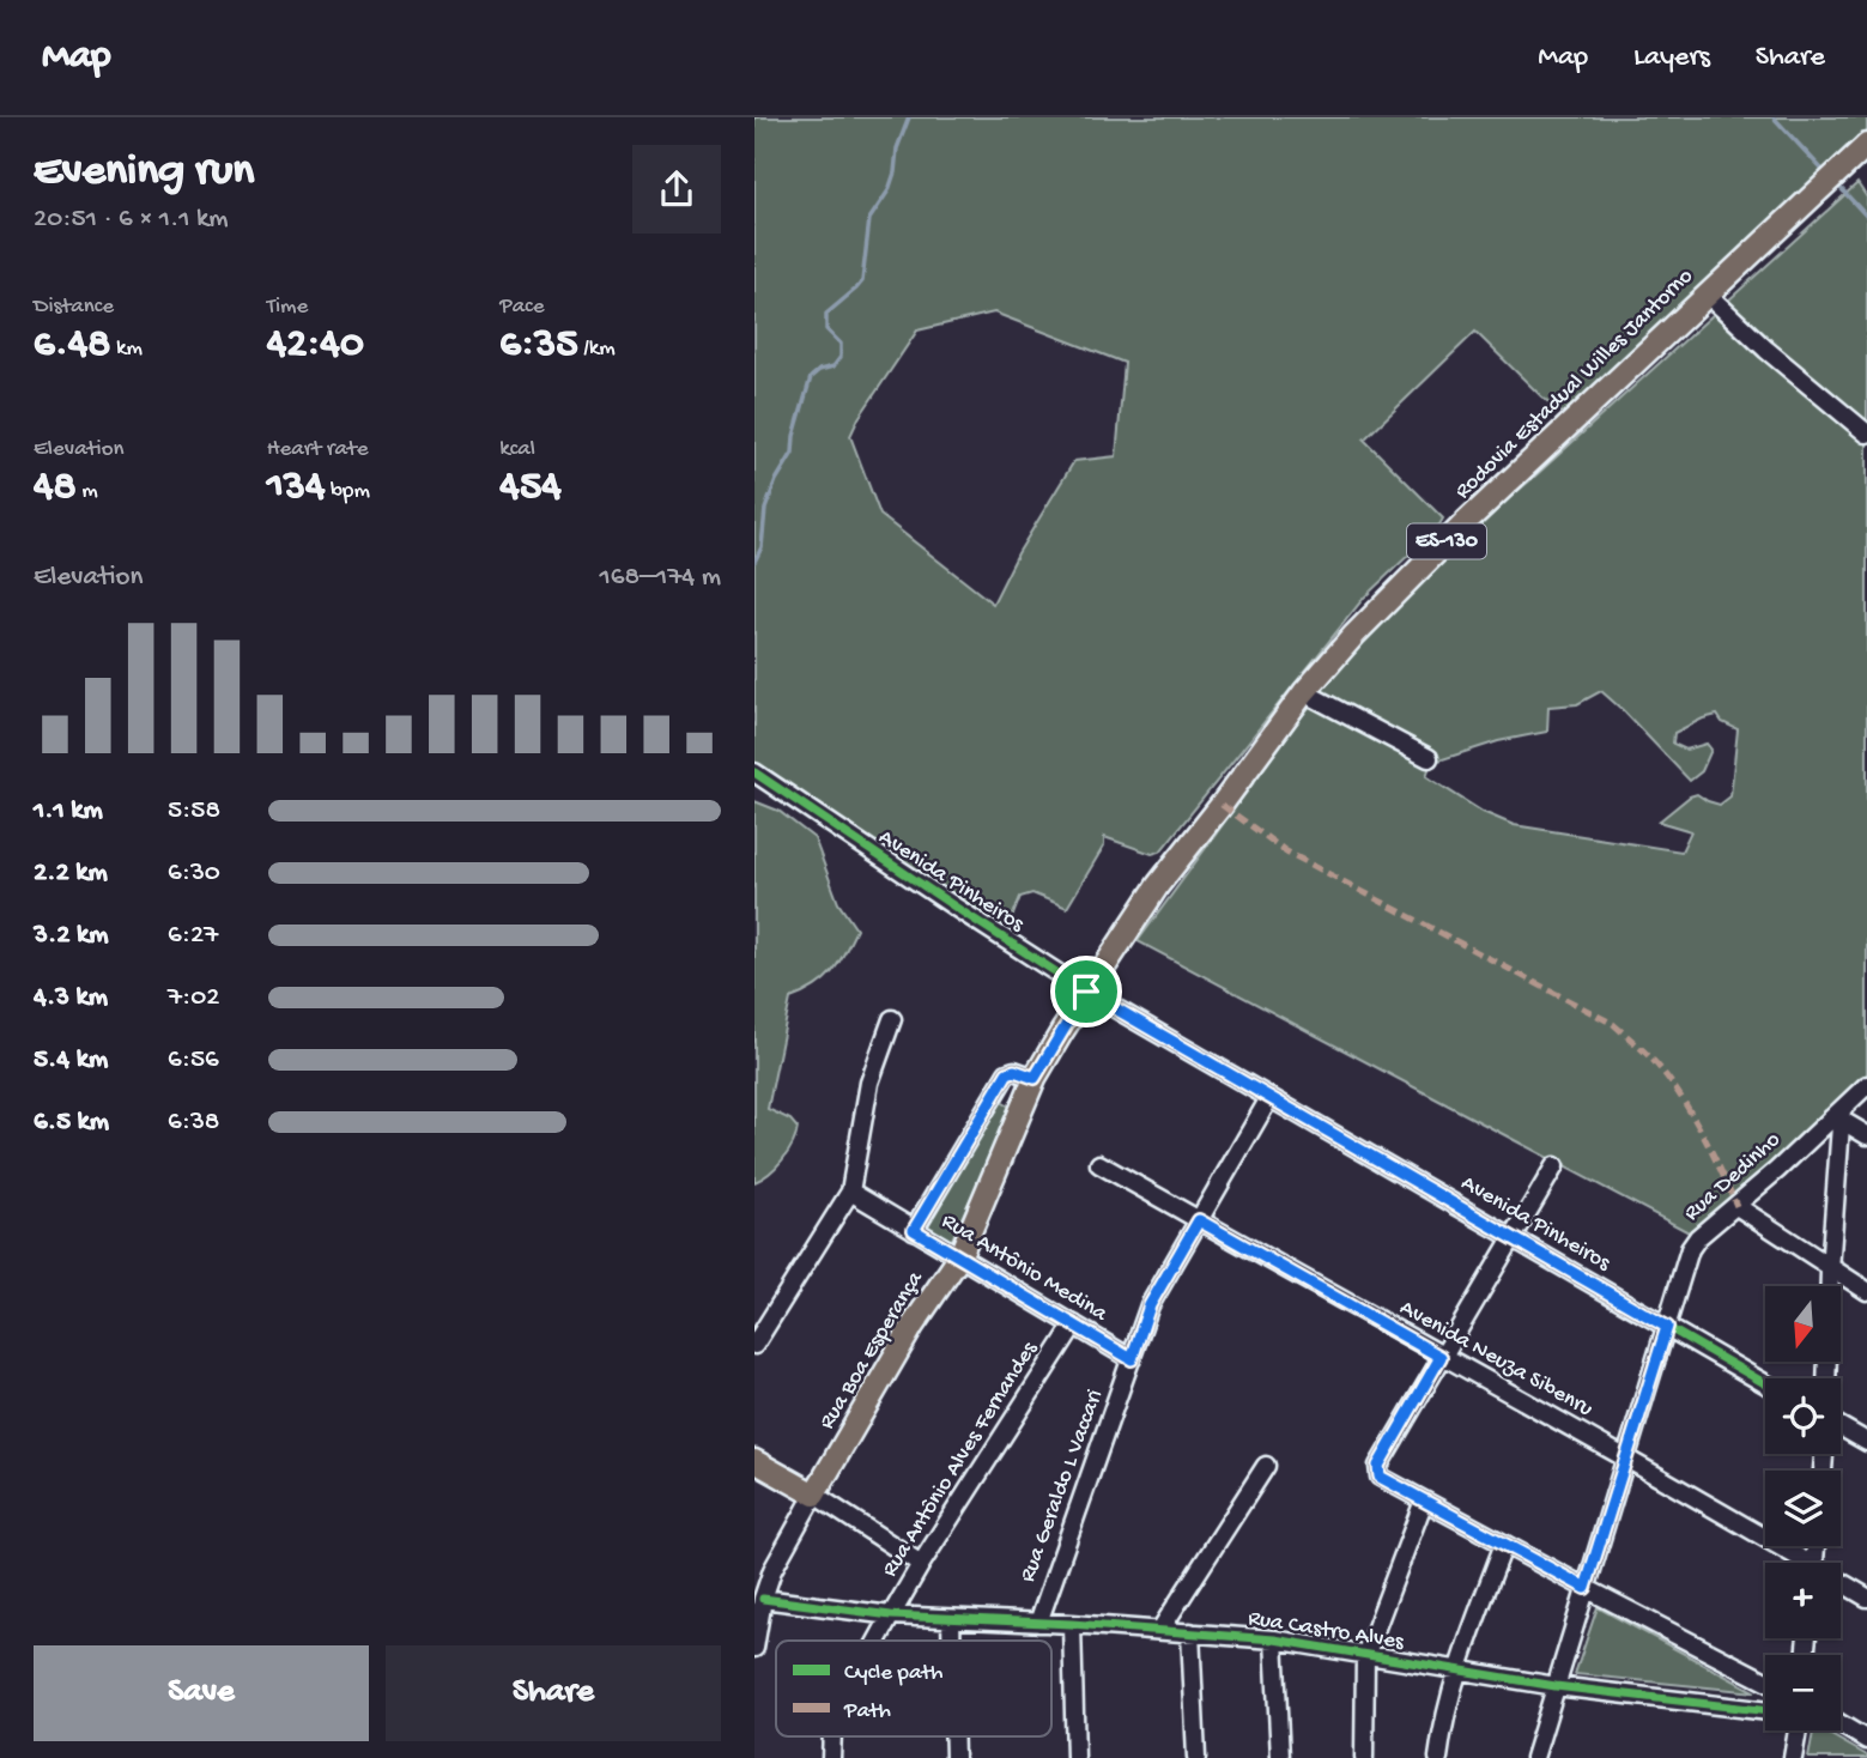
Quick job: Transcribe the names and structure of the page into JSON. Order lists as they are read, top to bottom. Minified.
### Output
{"streets":{"main road":["Rodovia Estadual Willes Jantorno","ES-130","Rua Boa Esperança"],"street":["Avenida Pinheiros","Rua Dedinho","Rua Antônio Medina","Avenida Neuza Sibenru","Rua Antônio Alves Fernandes","Rua Geraldo L Vaccari","Rua Castro Alves"]},"crossings":[["Rodovia Estadual Willes Jantorno","Avenida Pinheiros"],["Rodovia Estadual Willes Jantorno","Rua Boa Esperança"],["Avenida Pinheiros","Rua Dedinho"],["Avenida Pinheiros","Rua Boa Esperança"],["Avenida Pinheiros","Rua Geraldo L Vaccari"],["Rua Dedinho","Avenida Neuza Sibenru"],["Rua Dedinho","Rua Castro Alves"],["Rua Antônio Medina","Rua Boa Esperança"],["Rua Antônio Medina","Rua Antônio Alves Fernandes"],["Rua Antônio Medina","Rua Geraldo L Vaccari"],["Rua Boa Esperança","Rua Castro Alves"],["Avenida Neuza Sibenru","Rua Geraldo L Vaccari"],["Rua Antônio Alves Fernandes","Rua Castro Alves"],["Rua Geraldo L Vaccari","Rua Castro Alves"]],"legend":["Cycle path","Path"],"north":"bottom","page":{"header":"Map","nav":["Map","Layers","Share"],"heading":["Evening run","20:51 · 6 × 1.1 km"],"stats":[["Distance","6.48 km"],["Time","42:40"],["Pace","6:35 /km"],["Elevation","48 m"],["Heart rate","134 bpm"],["kcal","454"]],"chart":["Elevation","168–174 m"],"list":[{"name":"1.1 km","note":"5:58"},{"name":"2.2 km","note":"6:30"},{"name":"3.2 km","note":"6:27"},{"name":"4.3 km","note":"7:02"},{"name":"5.4 km","note":"6:56"},{"name":"6.5 km","note":"6:38"}],"map_buttons":["+","−"],"buttons":["Save","Share"]}}
